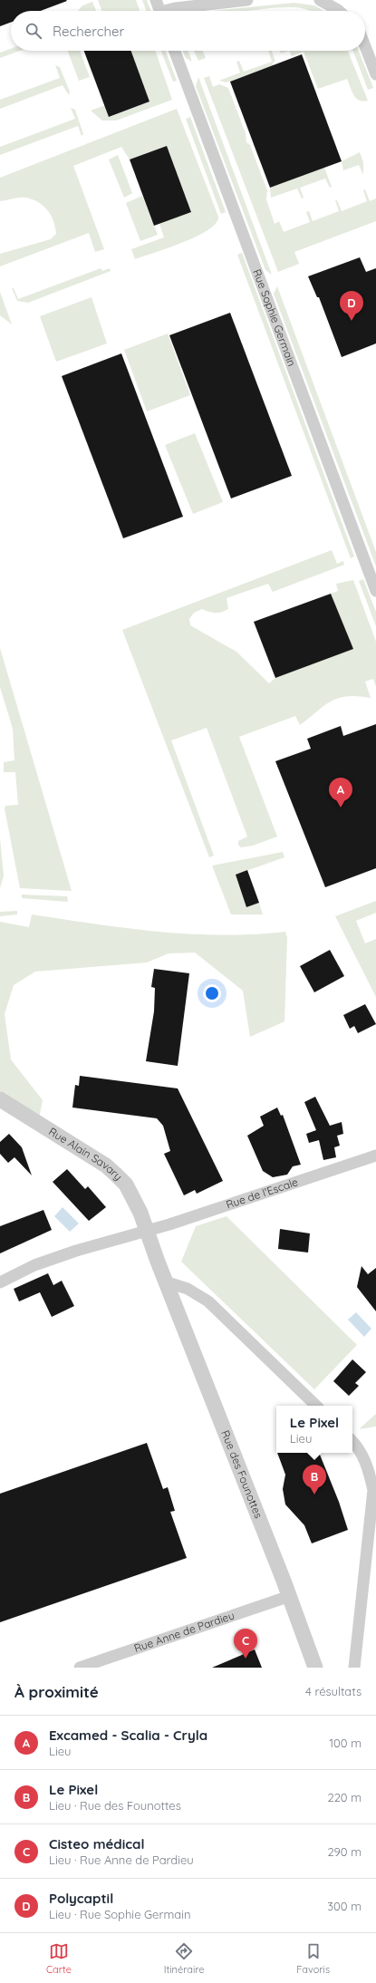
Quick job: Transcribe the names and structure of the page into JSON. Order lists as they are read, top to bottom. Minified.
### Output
{"streets":{"street":["Rue Sophie Germain","Rue Alain Savary","Rue de l'Escale","Rue des Founottes","Rue Anne de Pardieu"]},"crossings":[["Rue Alain Savary","Rue de l'Escale"],["Rue Alain Savary","Rue des Founottes"],["Rue de l'Escale","Rue des Founottes"],["Rue des Founottes","Rue Anne de Pardieu"]],"page":{"search":"Rechercher","pins":["D","A","B","C"],"popup":["Le Pixel","Lieu"],"heading":["À proximité","4 résultats"],"list":[{"mark":"A","name":"Excamed - Scalia - Cryla","note":"Lieu","value":"100 m"},{"mark":"B","name":"Le Pixel","note":"Lieu · Rue des Founottes","value":"220 m"},{"mark":"C","name":"Cisteo médical","note":"Lieu · Rue Anne de Pardieu","value":"290 m"},{"mark":"D","name":"Polycaptil","note":"Lieu · Rue Sophie Germain","value":"300 m"}],"nav":["Carte","Itinéraire","Favoris"]}}
